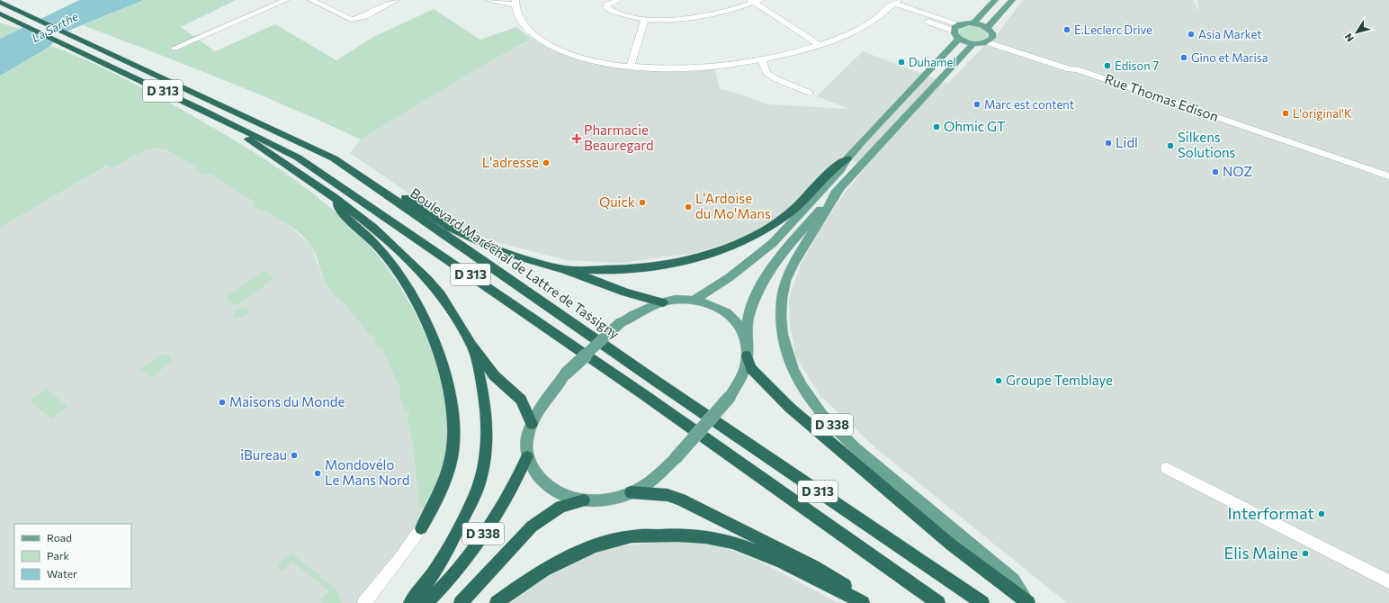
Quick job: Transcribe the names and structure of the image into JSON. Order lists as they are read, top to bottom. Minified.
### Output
{"streets":{"highway":["D 313","Boulevard Maréchal de Lattre de Tassigny","D 338"],"street":["Rue Thomas Edison"]},"water":["La Sarthe"],"places":{"other":["E.Leclerc Drive","Asia Market","Gino et Marisa","Duhamel","Edison 7","Marc est content","L'original'K","Ohmic GT","Lidl","Silkens Solutions","L'adresse","NOZ","Quick","L'Ardoise du Mo'Mans","Groupe Temblaye","Maisons du Monde","iBureau","Mondovélo Le Mans Nord","Interformat","Elis Maine"],"health":["Pharmacie Beauregard"]},"legend":["Road","Park","Water"],"north":"bottom left"}
